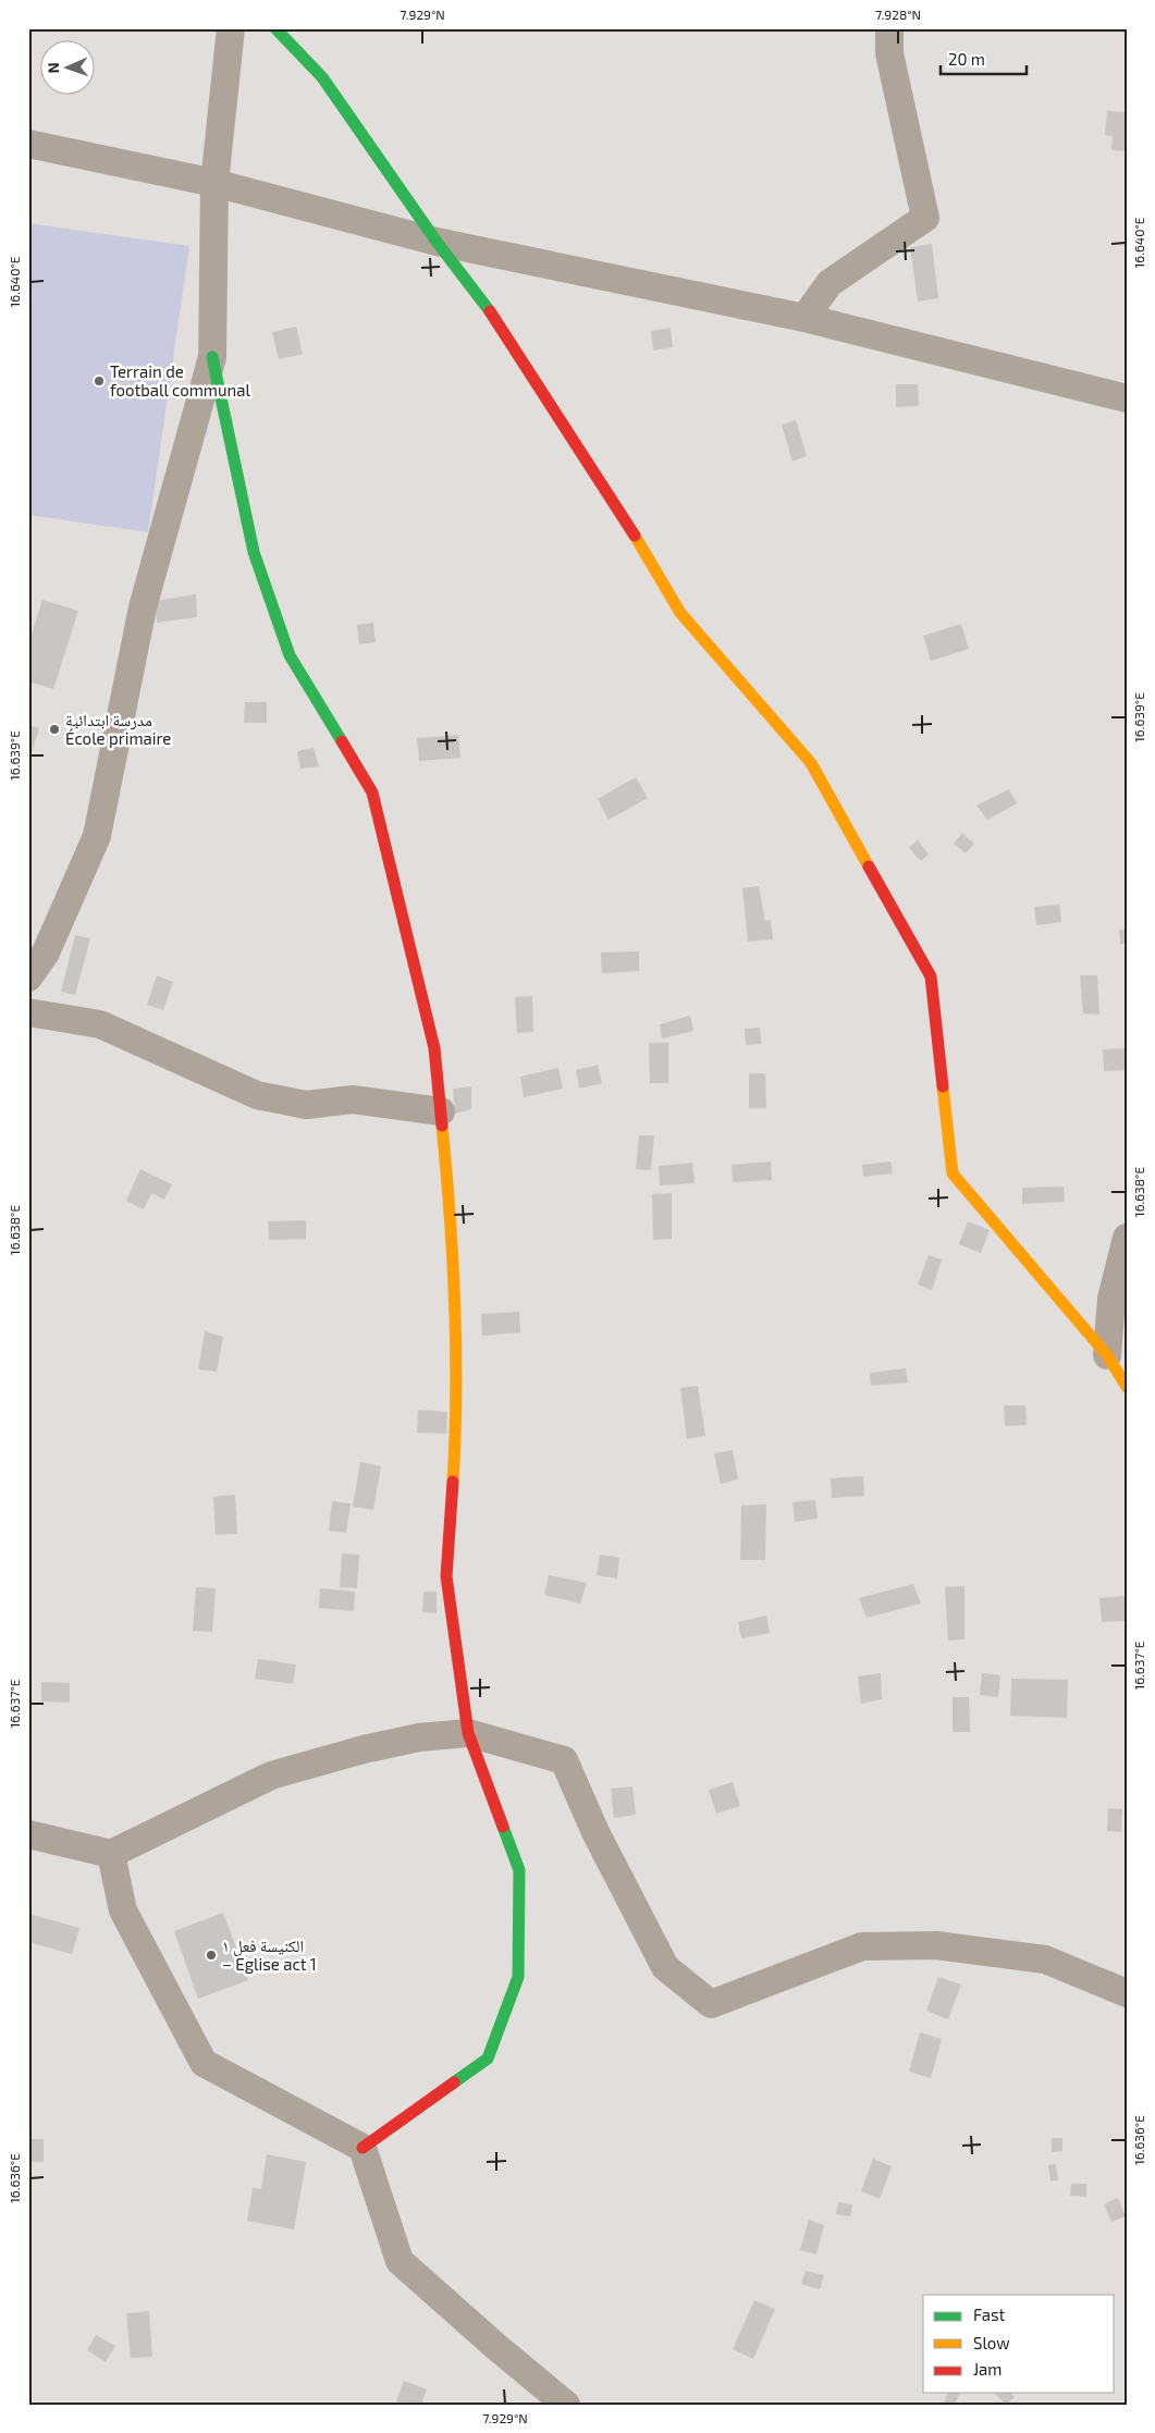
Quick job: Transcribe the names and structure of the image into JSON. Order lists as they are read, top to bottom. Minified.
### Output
{"places":["Terrain de football communal","مدرسة ابتدائية École primaire","الكنيسة فعل ۱ – Eglise act 1"],"legend":["Fast","Slow","Jam"],"scale_bar":"20 m","north":"left","coordinates":["7.929°N","7.928°N","16.640°E","16.639°E","16.638°E","16.637°E","16.636°E"]}
